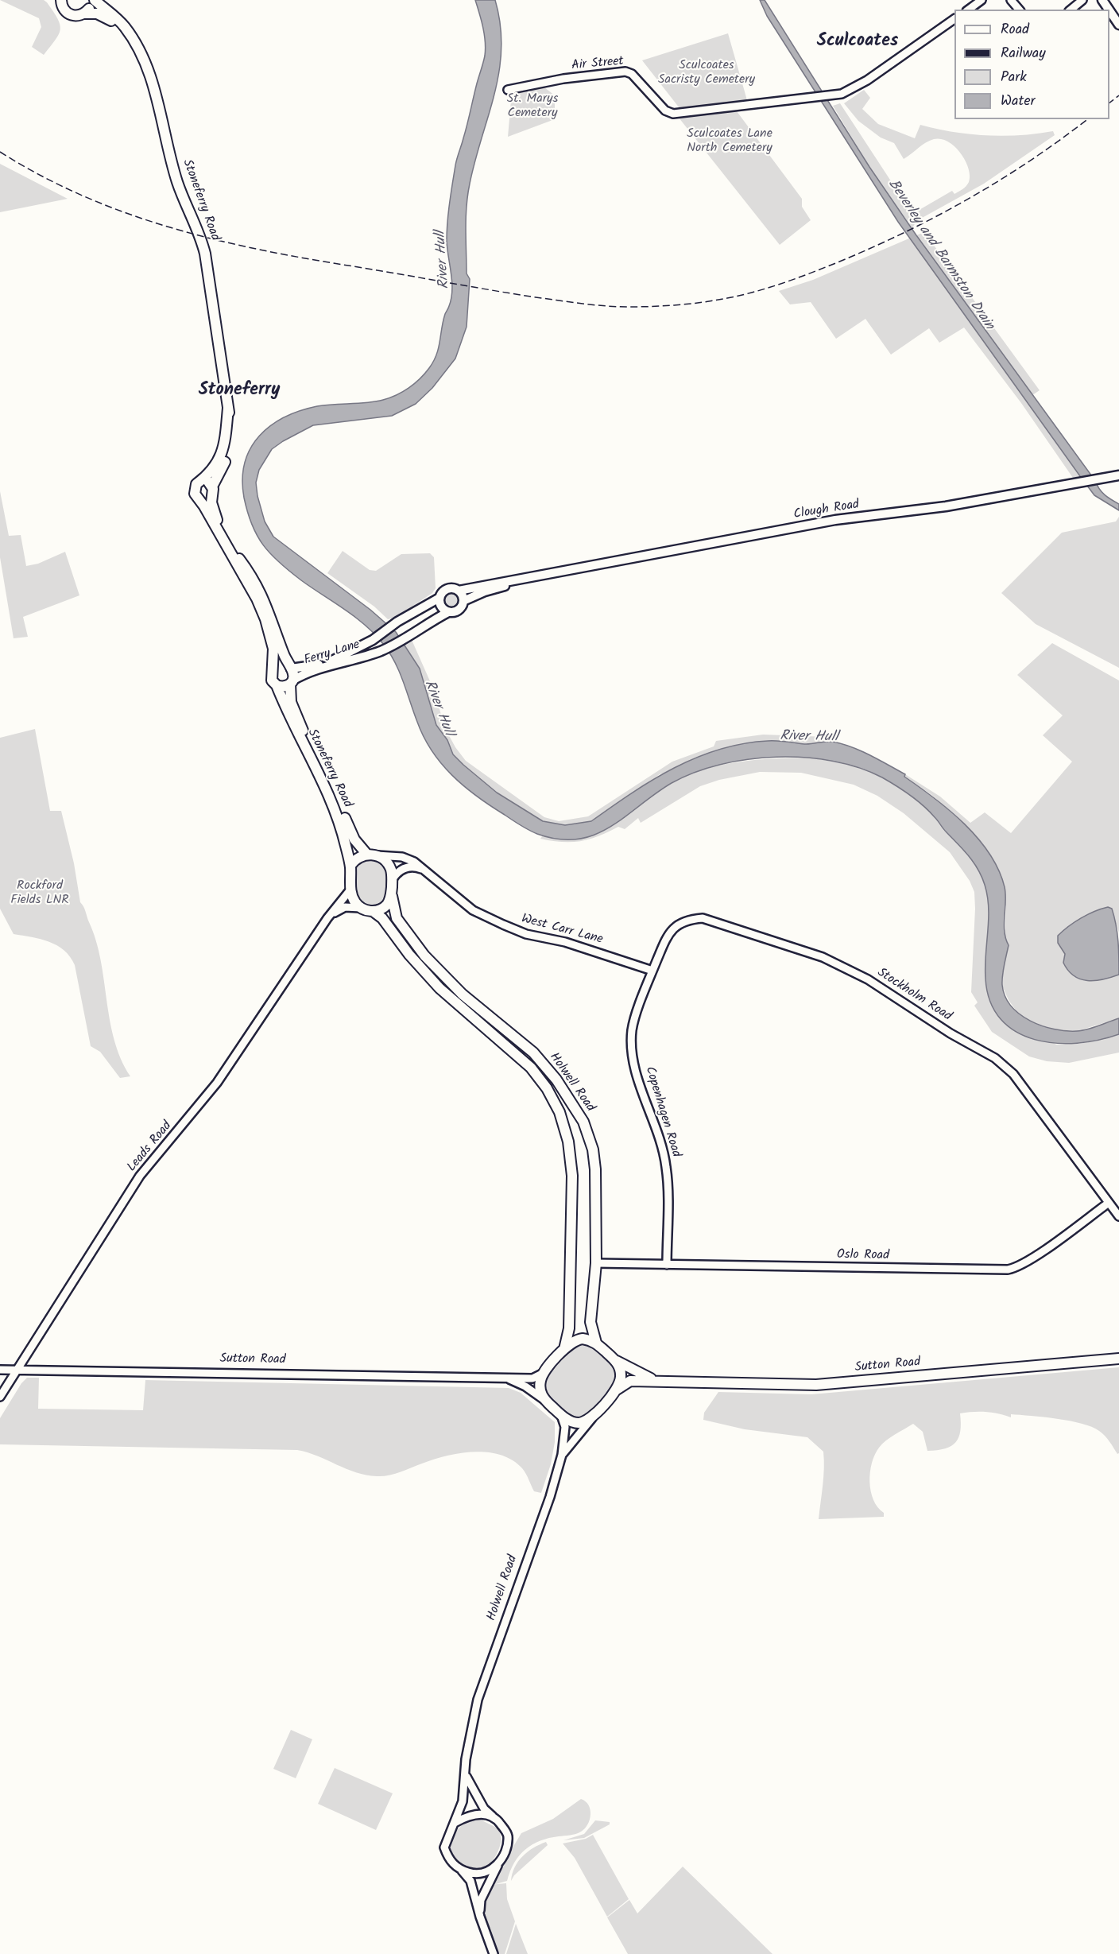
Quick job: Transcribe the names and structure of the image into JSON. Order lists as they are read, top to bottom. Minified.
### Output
{"streets":{"highway":["Stoneferry Road","Holwell Road","Sutton Road"],"main road":["Clough Road","Ferry Lane"],"street":["Air Street","West Carr Lane","Stockholm Road","Copenhagen Road","Leads Road","Oslo Road"]},"crossings":[["Stoneferry Road","Ferry Lane"],["Stoneferry Road","West Carr Lane"],["Stoneferry Road","Holwell Road"],["Stoneferry Road","Leads Road"],["Clough Road","Ferry Lane"],["West Carr Lane","Stockholm Road"],["West Carr Lane","Holwell Road"],["West Carr Lane","Copenhagen Road"],["West Carr Lane","Leads Road"],["Stockholm Road","Copenhagen Road"],["Stockholm Road","Oslo Road"],["Holwell Road","Leads Road"],["Holwell Road","Oslo Road"],["Holwell Road","Sutton Road"],["Copenhagen Road","Oslo Road"],["Leads Road","Sutton Road"]],"districts":["Sculcoates","Stoneferry"],"water":["Beverley and Barmston Drain","River Hull"],"parks":["Sculcoates Sacristy Cemetery","St. Marys Cemetery","Sculcoates Lane North Cemetery","Rockford Fields LNR"],"legend":["Road","Railway","Park","Water"]}
